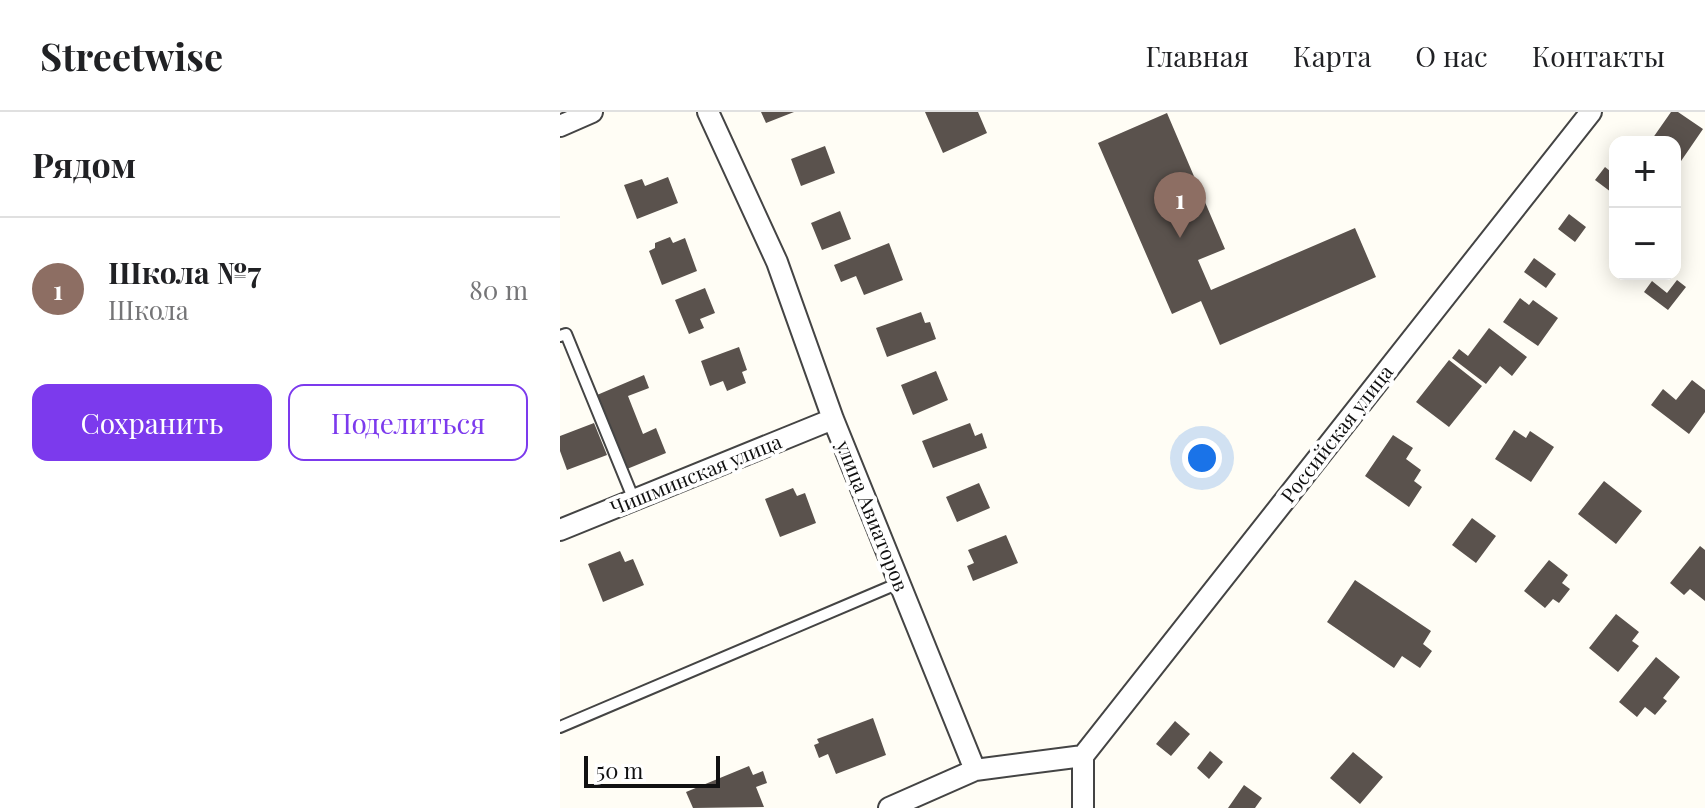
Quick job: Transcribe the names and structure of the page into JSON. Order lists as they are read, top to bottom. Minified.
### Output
{"streets":{"street":["Российская улица","Чишминская улица","улица Авиаторов"]},"crossings":[["Чишминская улица","улица Авиаторов"]],"scale_bar":"50 m","page":{"header":"Streetwise","nav":["Главная","Карта","О нас","Контакты"],"heading":"Рядом","map_buttons":["+","−"],"pins":"1","list":[{"mark":"1","name":"Школа №7","note":"Школа","value":"80 m"}],"buttons":["Сохранить","Поделиться"],"scale":"50 m"}}
